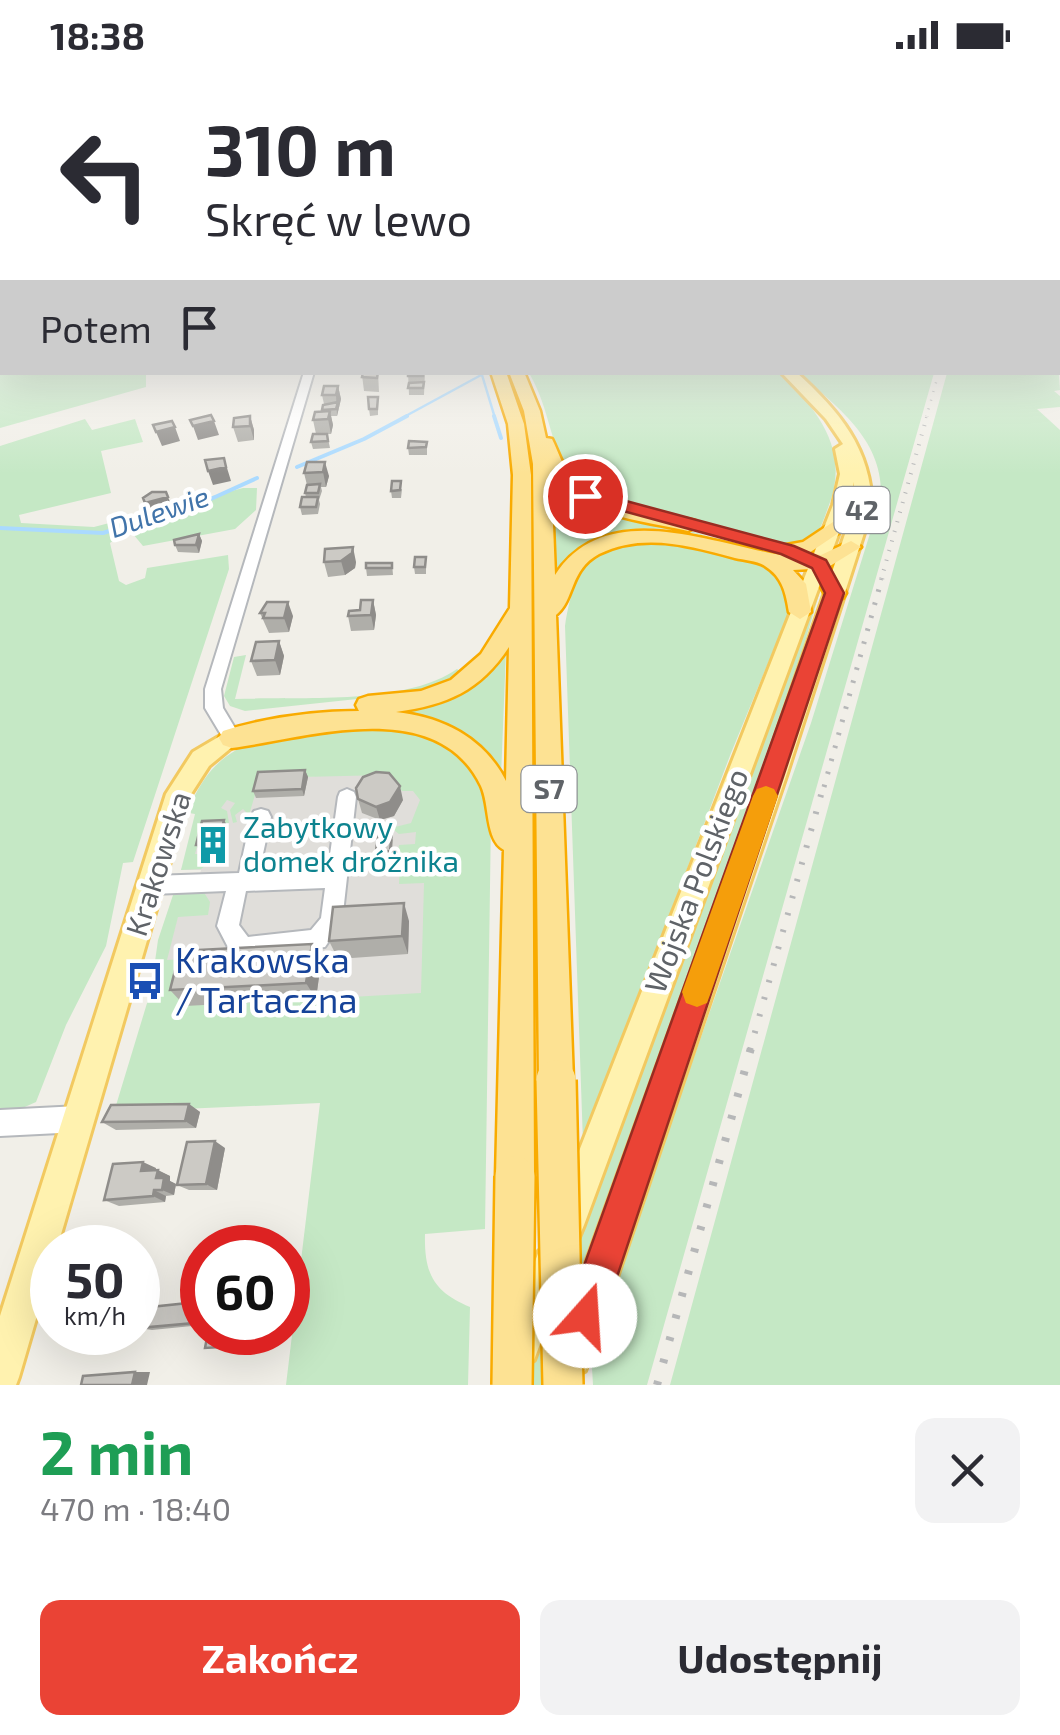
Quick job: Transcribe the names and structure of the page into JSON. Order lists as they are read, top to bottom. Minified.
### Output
{"streets":{"highway":["S7"],"main road":["42","Krakowska","Wojska Polskiego"]},"crossings":[["S7","Wojska Polskiego"]],"water":["Dulewie"],"places":{"building":["Zabytkowy domek dróżnika"],"bus stop":["Krakowska / Tartaczna"]},"page":{"status":"18:38","turn":["310 m","Skręć w lewo"],"then":"Potem","speed":"50 km/h","limit":"60","heading":["2 min","470 m · 18:40"],"buttons":["Zakończ","Udostępnij"]}}
